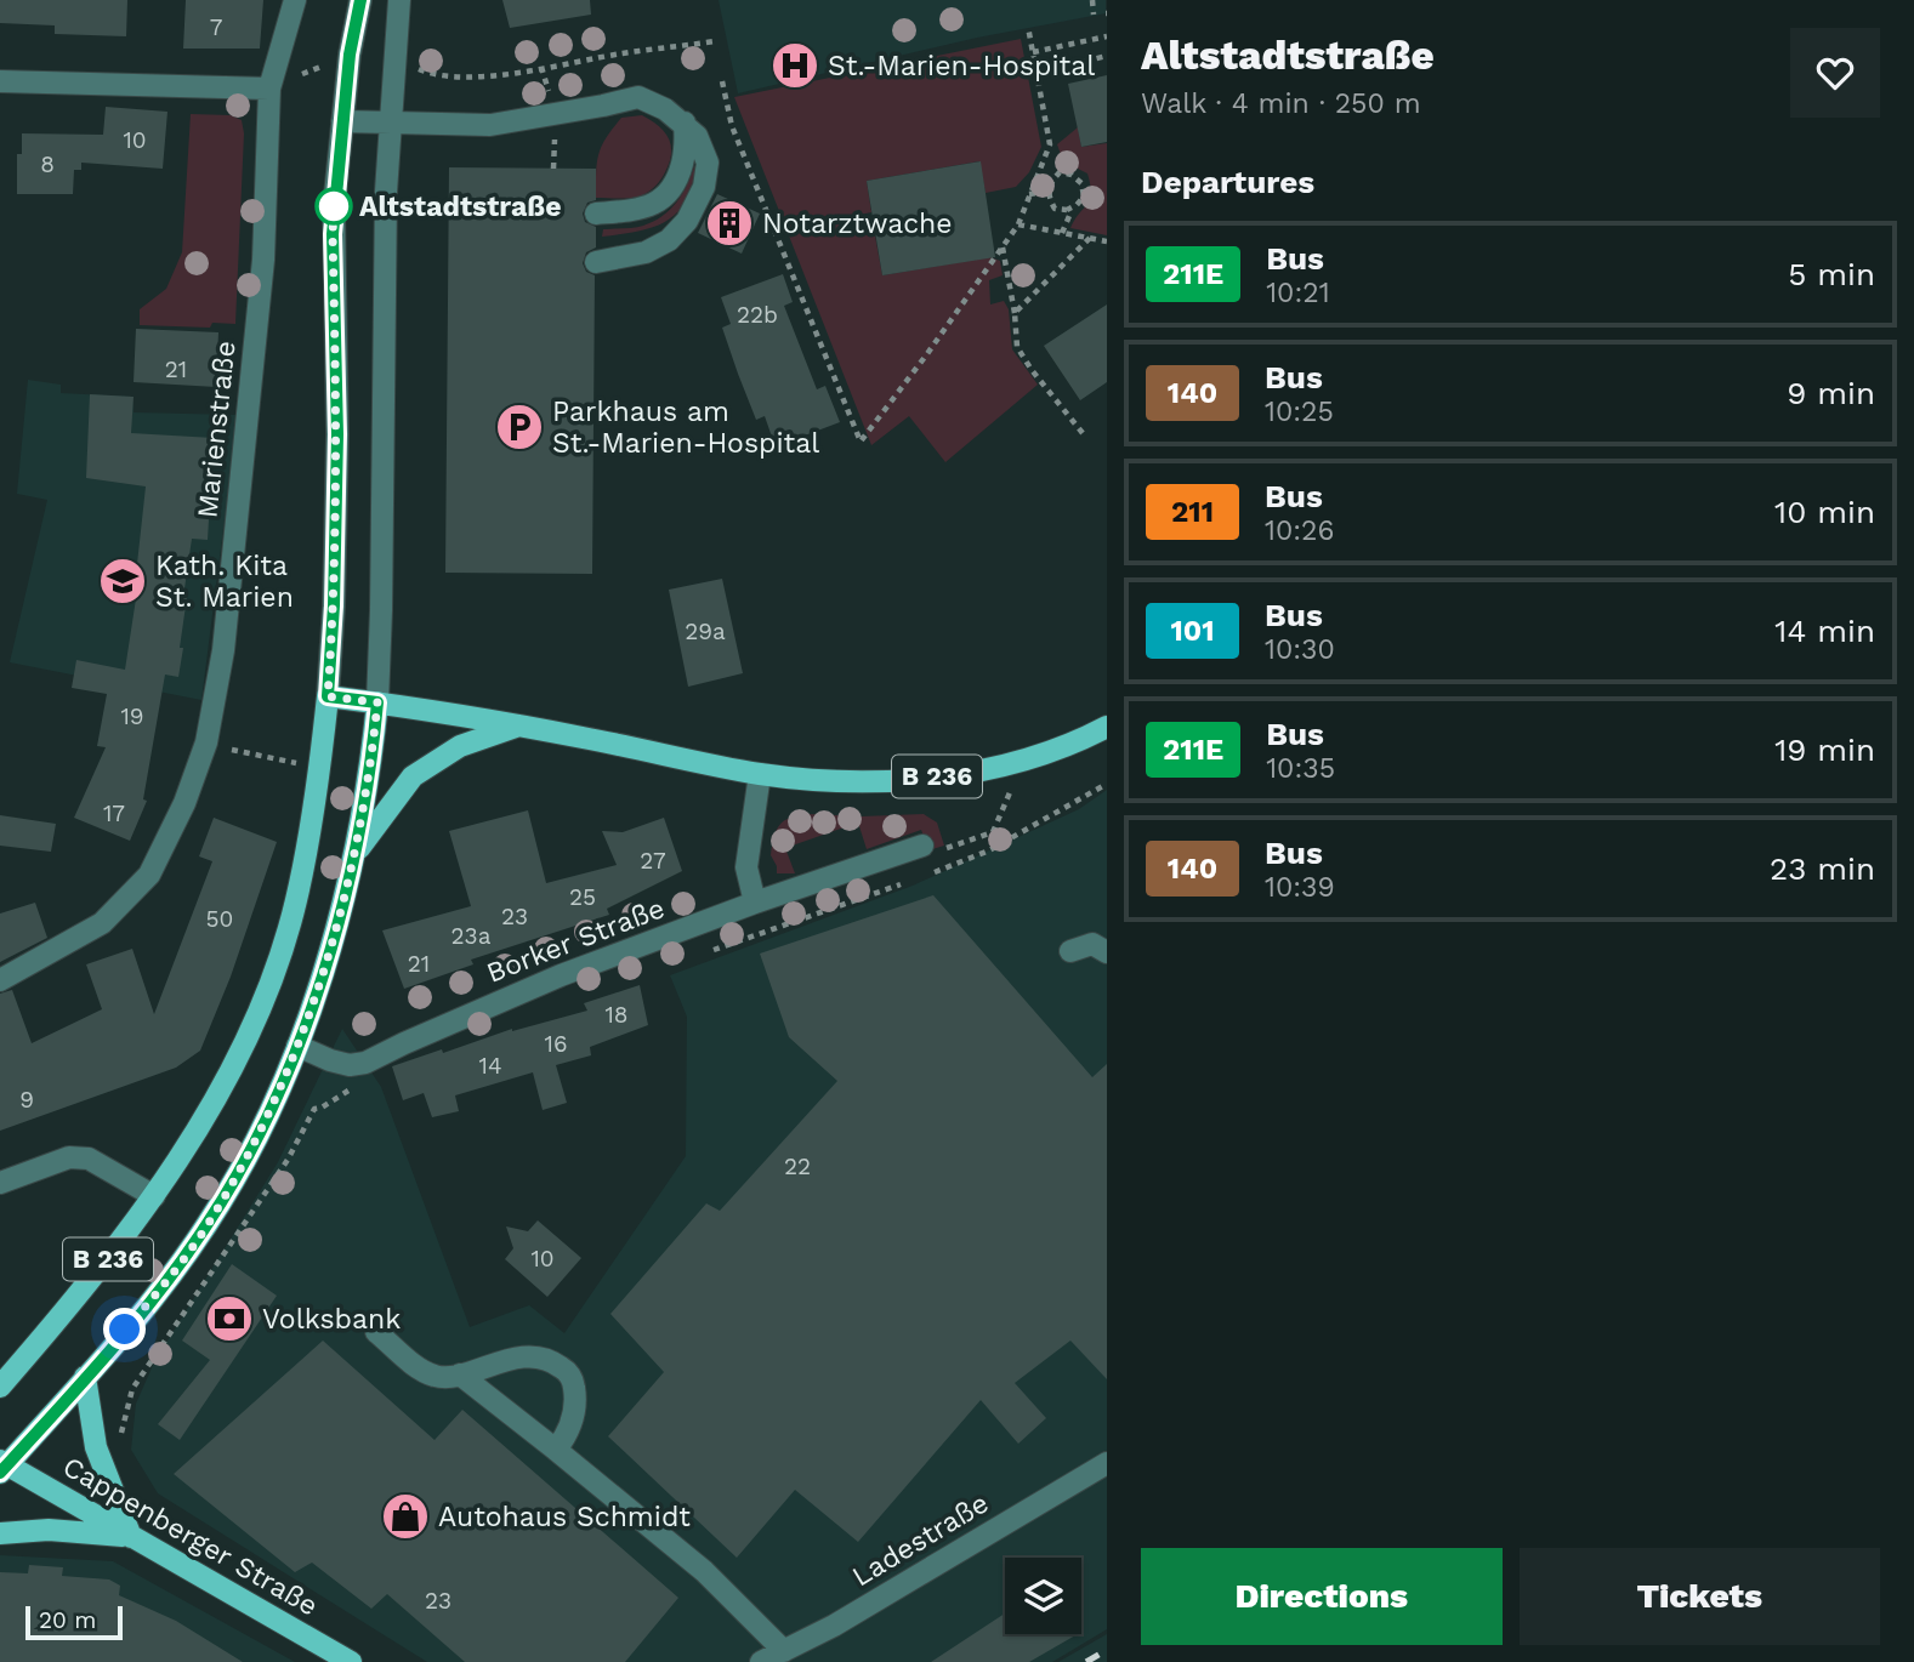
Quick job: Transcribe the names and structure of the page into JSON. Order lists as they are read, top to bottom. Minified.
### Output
{"streets":{"main road":["B 236","Cappenberger Straße"],"street":["Marienstraße","Borker Straße","Ladestraße"]},"crossings":[["B 236","Borker Straße"],["B 236","Cappenberger Straße"]],"places":{"hospital":["St.-Marien-Hospital"],"other":["Altstadtstraße"],"building":["Notarztwache"],"parking":["Parkhaus am St.-Marien-Hospital"],"school or university":["Kath. Kita St. Marien"],"bank":["Volksbank"],"shop":["Autohaus Schmidt"]},"lines":["bus line 211E"],"house_numbers":["7","10","8","22b","21","29a","19","17","27","25","23","50","23a","21","18","16","14","9","22","10","23"],"scale_bar":"20 m","page":{"heading":[["Altstadtstraße","Walk · 4 min · 250 m"],"Departures"],"list":[{"mark":"211E","name":"Bus","note":"10:21","value":"5 min"},{"mark":"140","name":"Bus","note":"10:25","value":"9 min"},{"mark":"211","name":"Bus","note":"10:26","value":"10 min"},{"mark":"101","name":"Bus","note":"10:30","value":"14 min"},{"mark":"211E","name":"Bus","note":"10:35","value":"19 min"},{"mark":"140","name":"Bus","note":"10:39","value":"23 min"}],"buttons":["Directions","Tickets"],"scale":"20 m"}}
